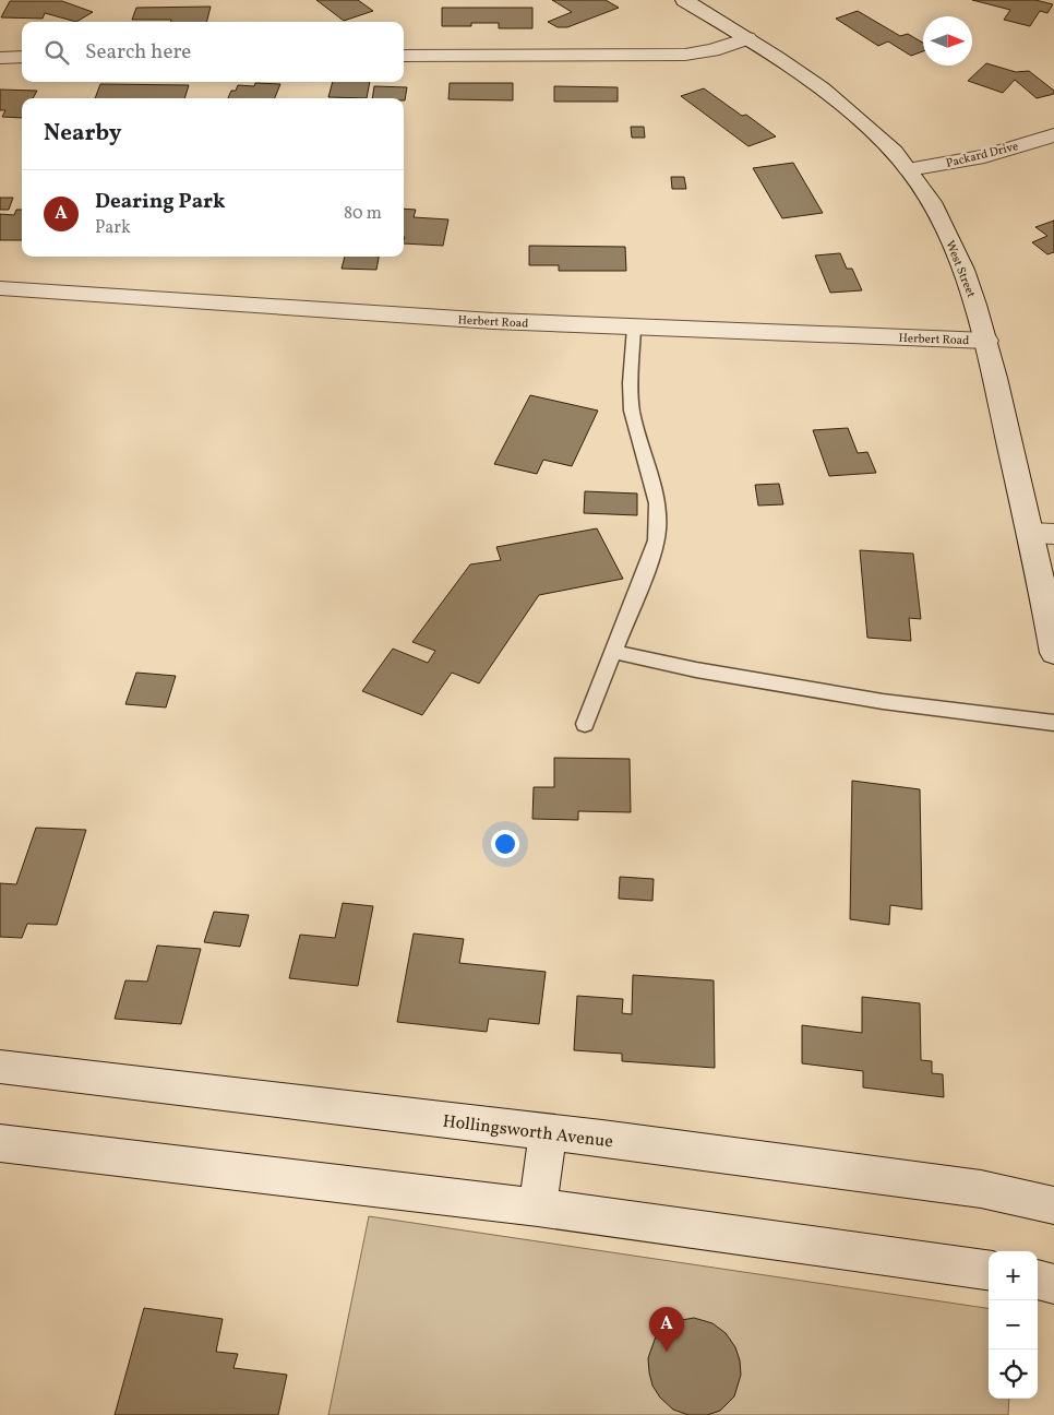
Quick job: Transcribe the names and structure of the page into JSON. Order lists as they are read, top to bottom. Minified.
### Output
{"streets":{"street":["Packard Drive","West Street","Herbert Road","Hollingsworth Avenue"]},"crossings":[["Packard Drive","West Street"],["West Street","Herbert Road"]],"north":"right","page":{"search":"Search here","heading":"Nearby","list":[{"mark":"A","name":"Dearing Park","note":"Park","value":"80 m"}],"map_buttons":["+","−"],"pins":"A"}}
